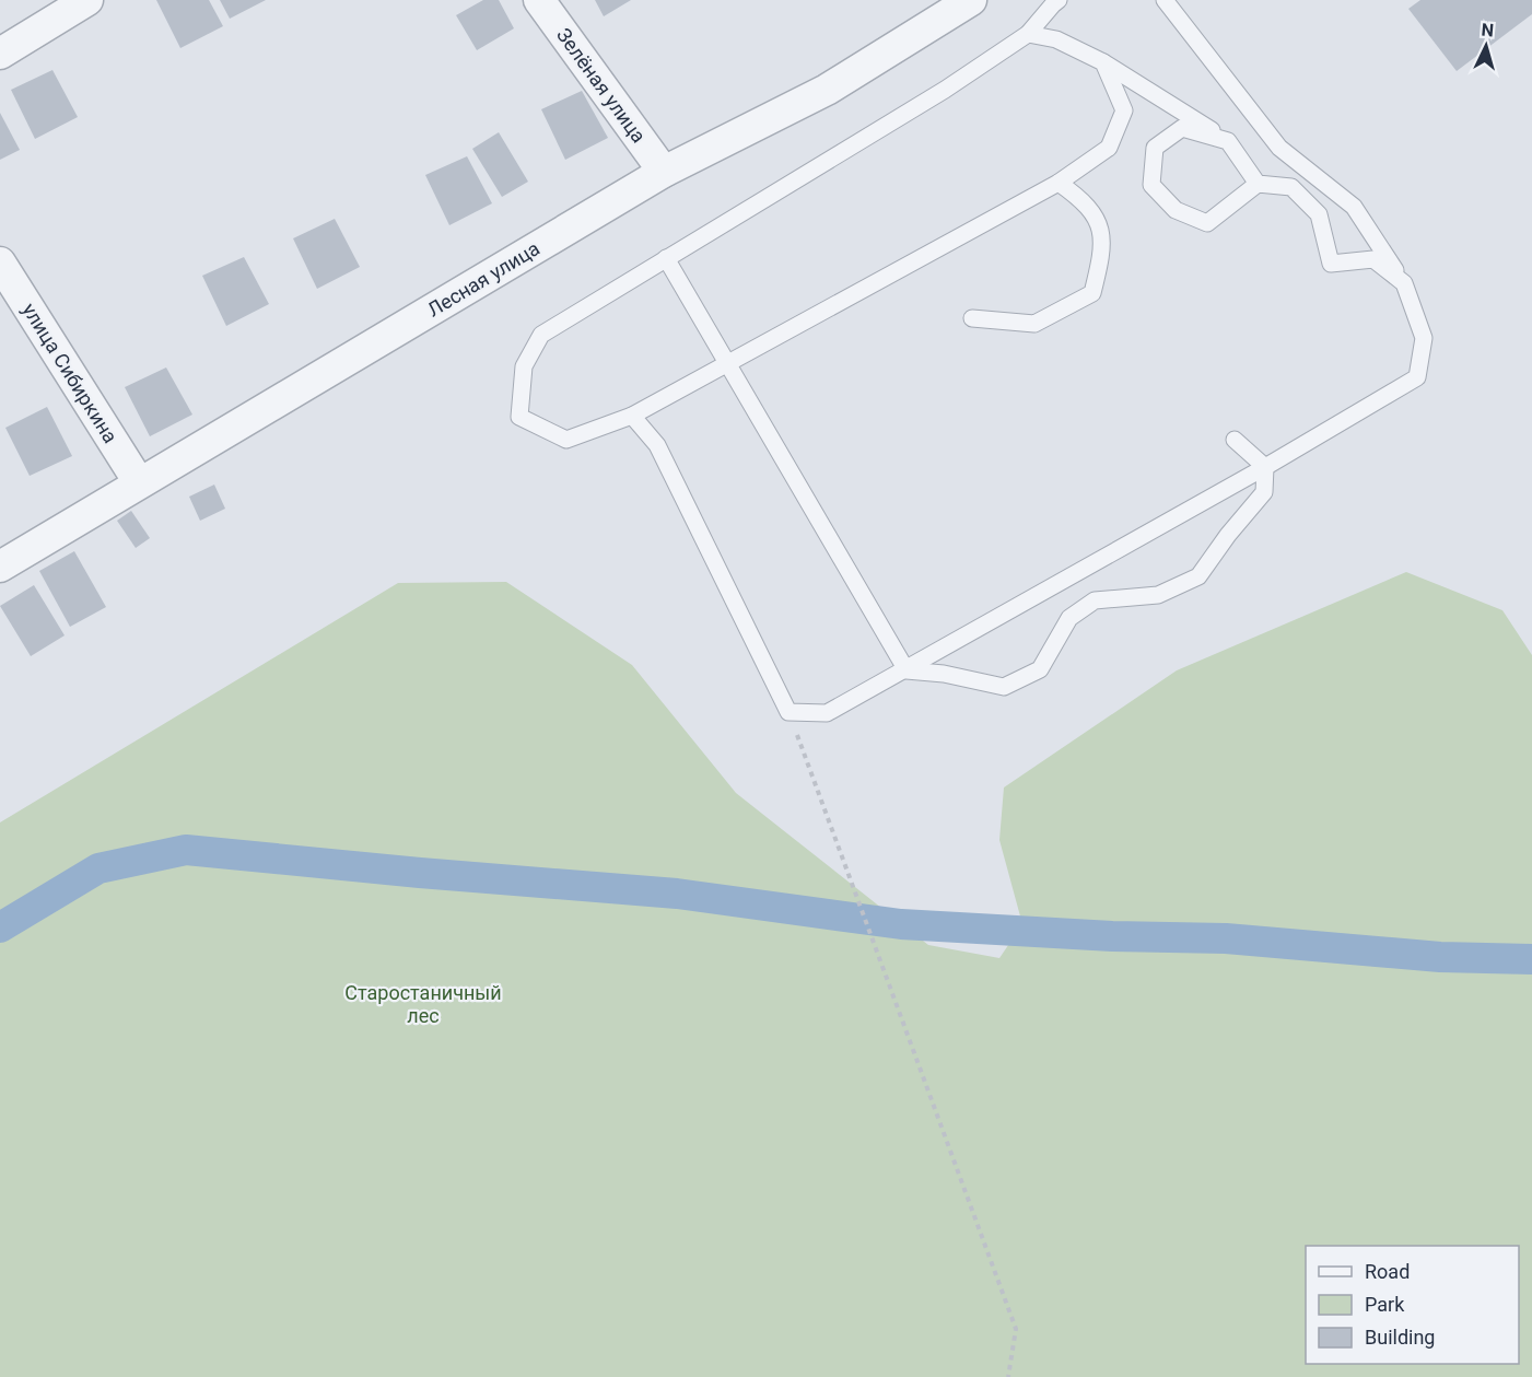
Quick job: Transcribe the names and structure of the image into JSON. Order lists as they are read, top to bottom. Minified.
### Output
{"streets":{"street":["Зелёная улица","Лесная улица","улица Сибиркина"]},"crossings":[["Зелёная улица","Лесная улица"],["Лесная улица","улица Сибиркина"]],"parks":["Старостаничный лес"],"legend":["Road","Park","Building"],"north":"top"}
